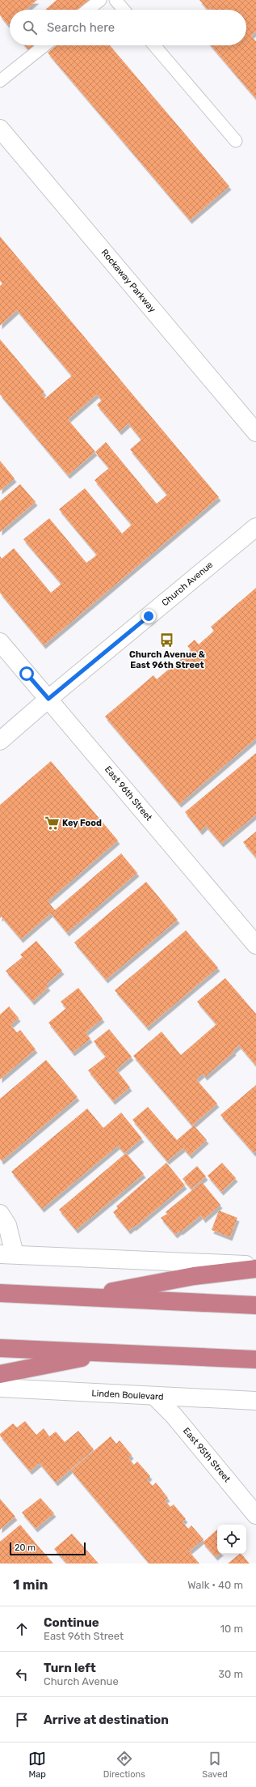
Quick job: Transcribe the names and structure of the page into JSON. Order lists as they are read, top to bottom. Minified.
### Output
{"streets":{"street":["Rockaway Parkway","Church Avenue","East 96th Street","Linden Boulevard","East 95th Street"]},"crossings":[["Church Avenue","East 96th Street"],["Linden Boulevard","East 95th Street"]],"places":{"bus stop":["Church Avenue & East 96th Street"],"supermarket":["Key Food"]},"scale_bar":"20 m","page":{"search":"Search here","scale":"20 m","heading":["1 min","Walk · 40 m"],"list":[["Continue","East 96th Street","10 m"],["Turn left","Church Avenue","30 m"],"Arrive at destination"],"nav":["Map","Directions","Saved"]}}
